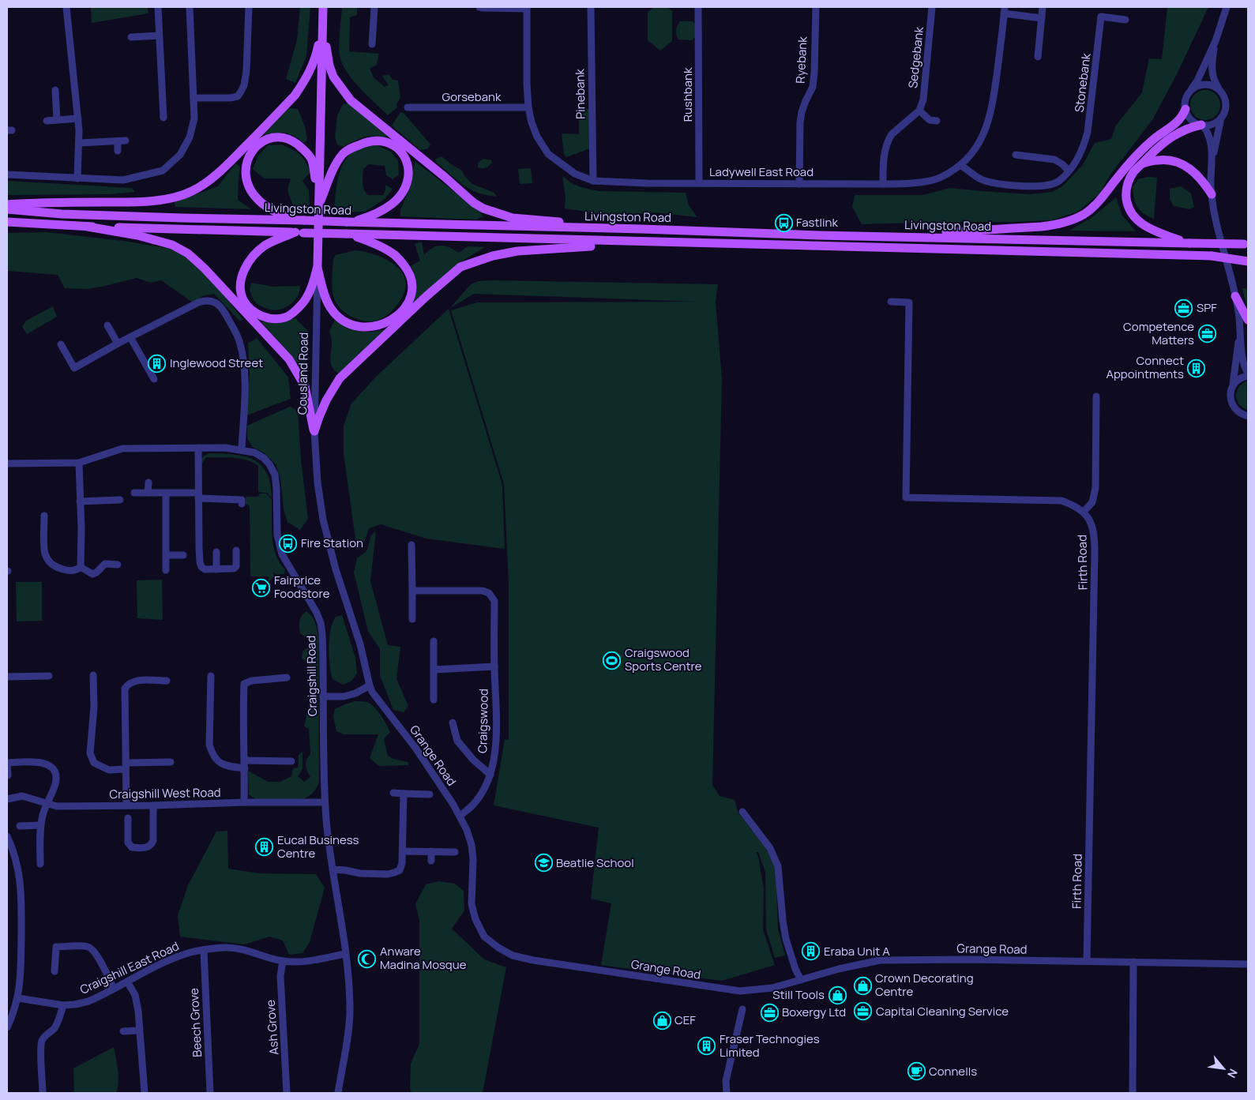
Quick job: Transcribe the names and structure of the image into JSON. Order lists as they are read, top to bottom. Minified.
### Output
{"streets":{"main road":["Livingston Road","Cousland Road"],"street":["Sedgebank","Ryebank","Stonebank","Pinebank","Rushbank","Gorsebank","Ladywell East Road","Firth Road","Craigshill Road","Craigswood","Grange Road","Craigshill West Road","Craigshill East Road","Beech Grove","Ash Grove"]},"crossings":[["Ryebank","Ladywell East Road"],["Stonebank","Ladywell East Road"],["Pinebank","Ladywell East Road"],["Rushbank","Ladywell East Road"],["Gorsebank","Ladywell East Road"],["Cousland Road","Grange Road"],["Firth Road","Grange Road"],["Craigshill Road","Craigshill West Road"],["Craigshill Road","Craigshill East Road"],["Craigswood","Grange Road"],["Craigshill East Road","Beech Grove"],["Craigshill East Road","Ash Grove"]],"places":{"bus stop":["Fastlink","Fire Station"],"office":["SPF","Competence Matters","Capital Cleaning Service","Boxergy Ltd"],"building":["Inglewood Street","Connect Appointments","Eucal Business Centre","Eraba Unit A","Fraser Technogies Limited"],"supermarket":["Fairprice Foodstore"],"sports":["Craigswood Sports Centre"],"school or university":["Beatlie School"],"mosque":["Anware Madina Mosque"],"shop":["Crown Decorating Centre","Still Tools","CEF"],"cafe":["Connells"]},"north":"bottom right"}
